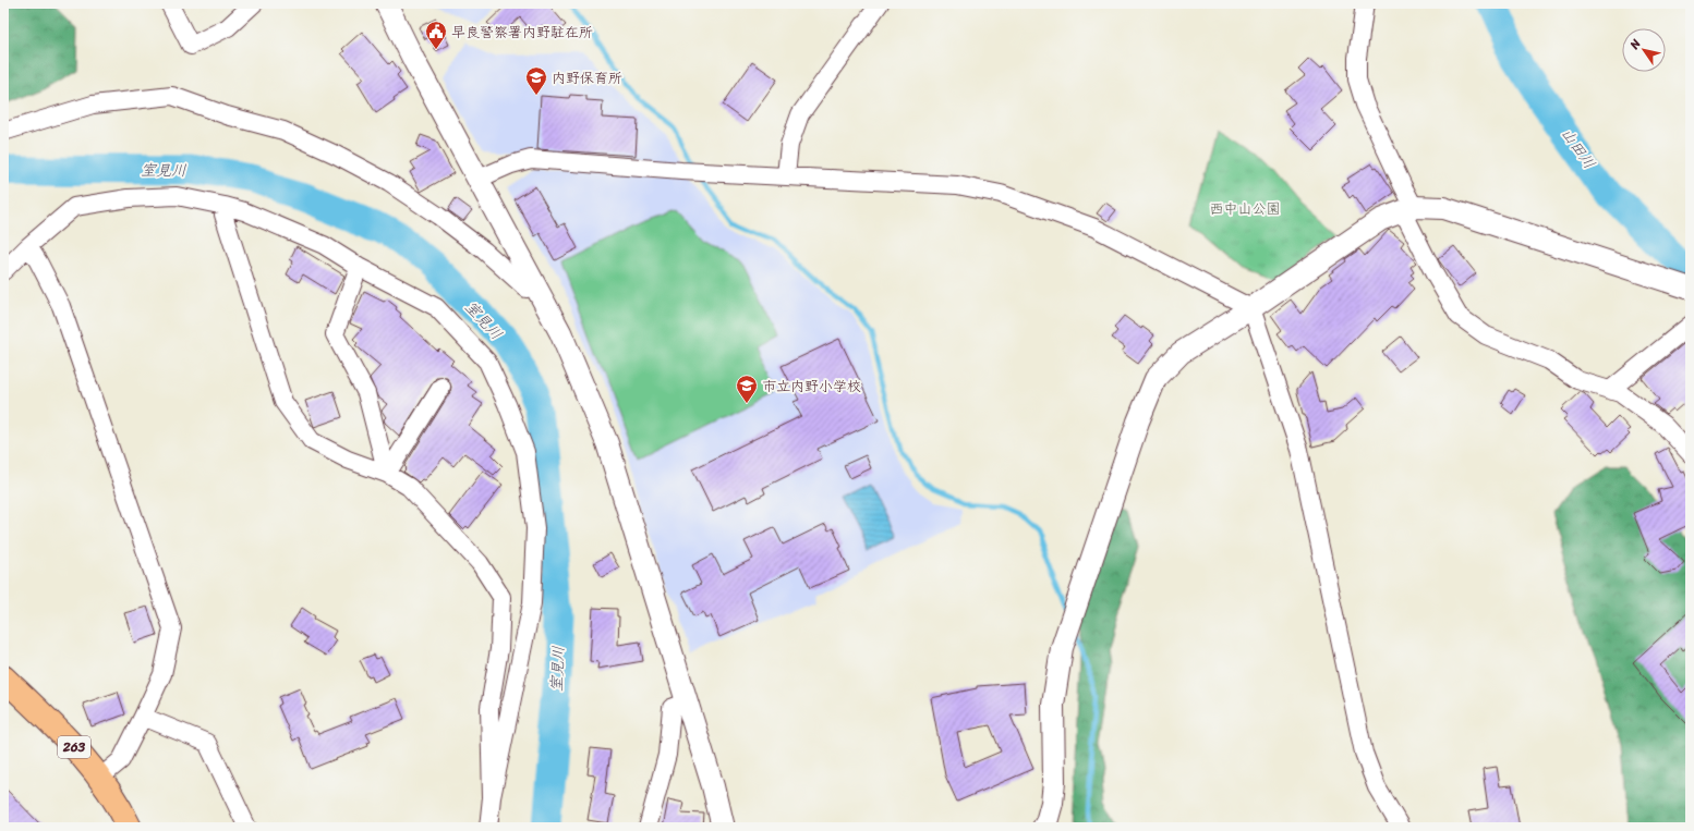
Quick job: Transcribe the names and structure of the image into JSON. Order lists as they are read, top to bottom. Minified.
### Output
{"streets":{"highway":["263"]},"water":["山田川","室見川"],"parks":["西中山公園"],"places":{"public building":["早良警察署内野駐在所"],"school or university":["内野保育所","市立内野小学校"]},"north":"top left"}
